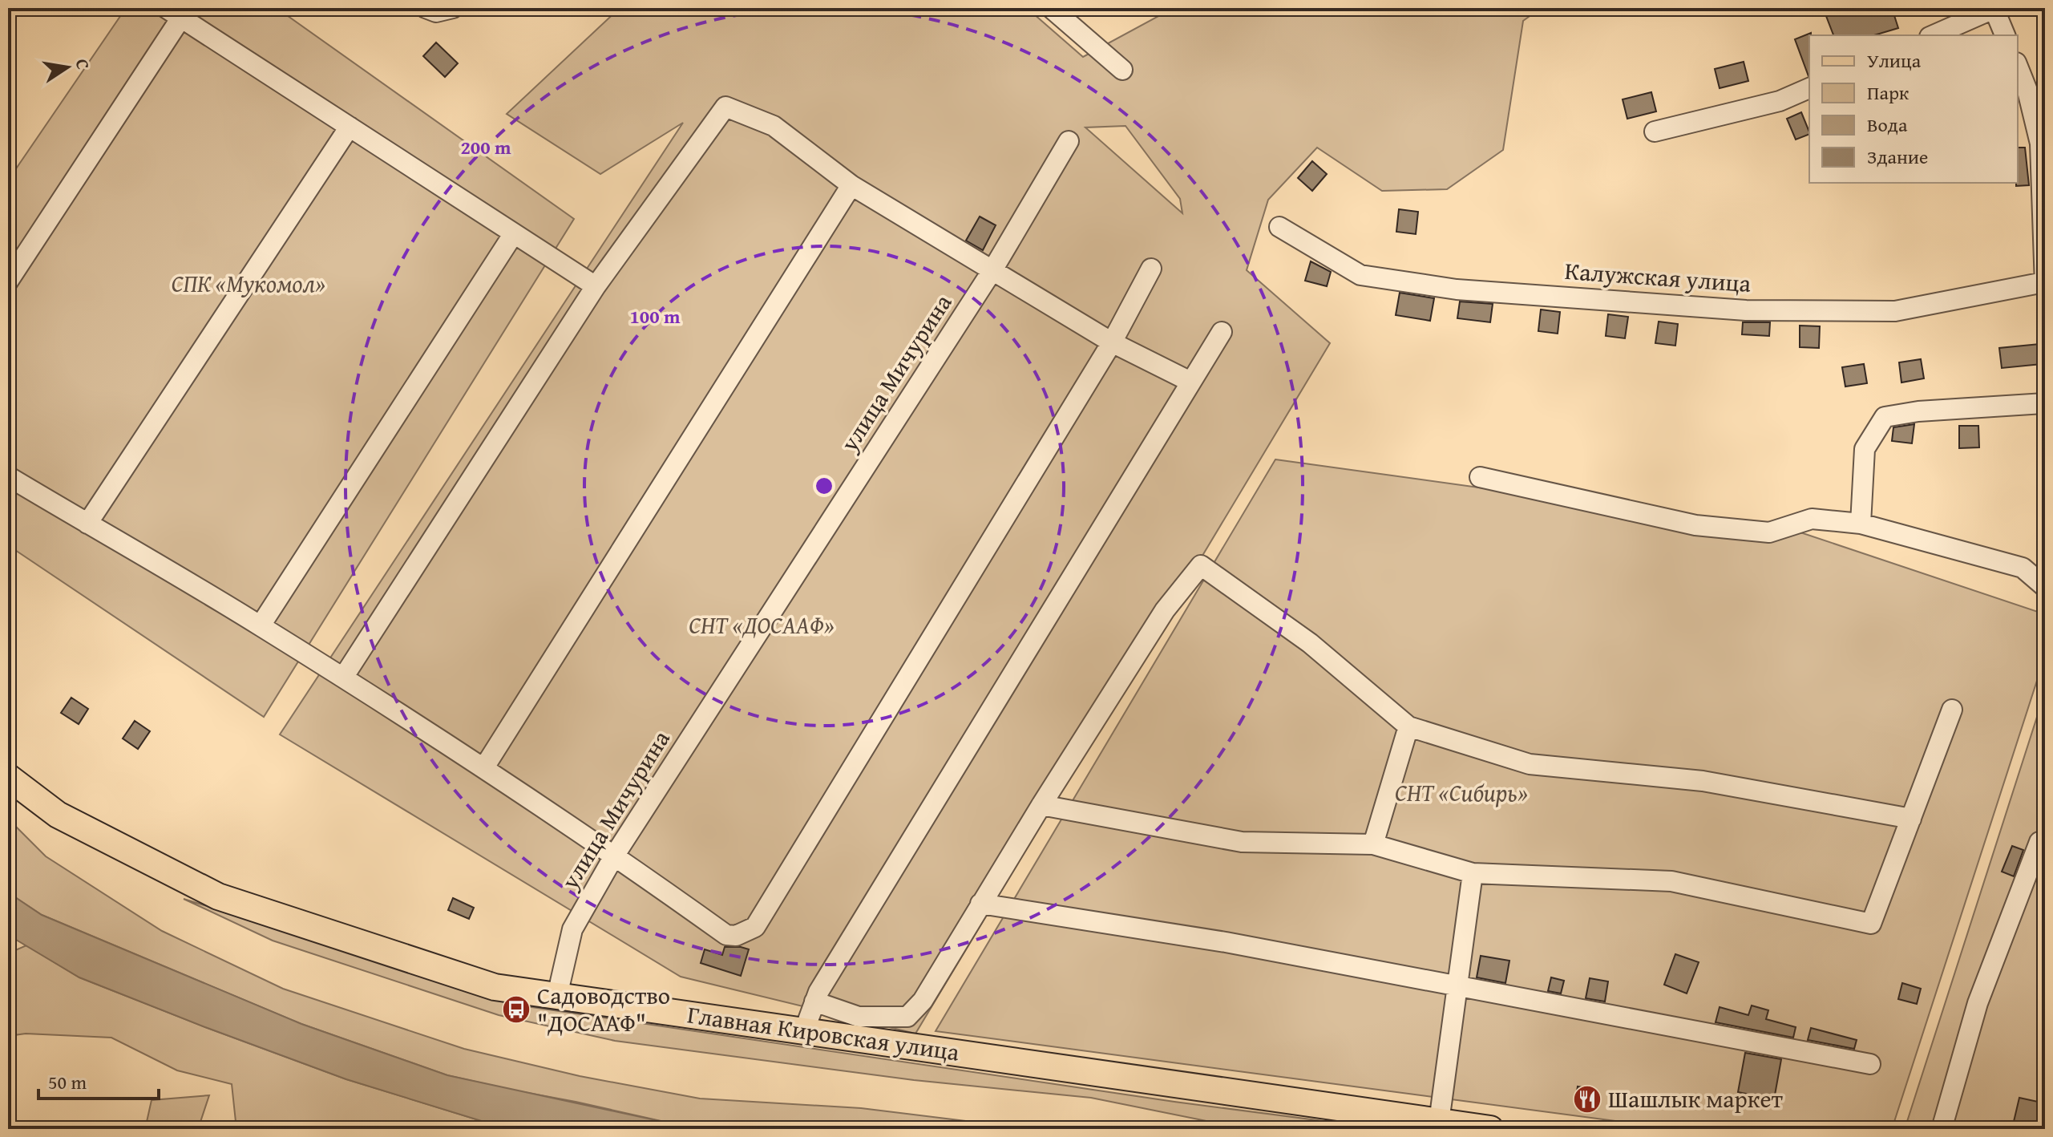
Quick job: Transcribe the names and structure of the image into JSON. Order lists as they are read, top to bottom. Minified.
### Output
{"streets":{"main road":["Главная Кировская улица"],"street":["Калужская улица","улица Мичурина"]},"crossings":[["улица Мичурина","Главная Кировская улица"]],"parks":["СПК «Мукомол»","СНТ «ДОСААФ»","СНТ «Сибирь»"],"places":{"bus stop":["Садоводство \"ДОСААФ\""],"restaurant":["Шашлык маркет"]},"legend":["Улица","Парк","Вода","Здание"],"scale_bar":"50 m","north":"right","rings":["200 m","100 m"]}
